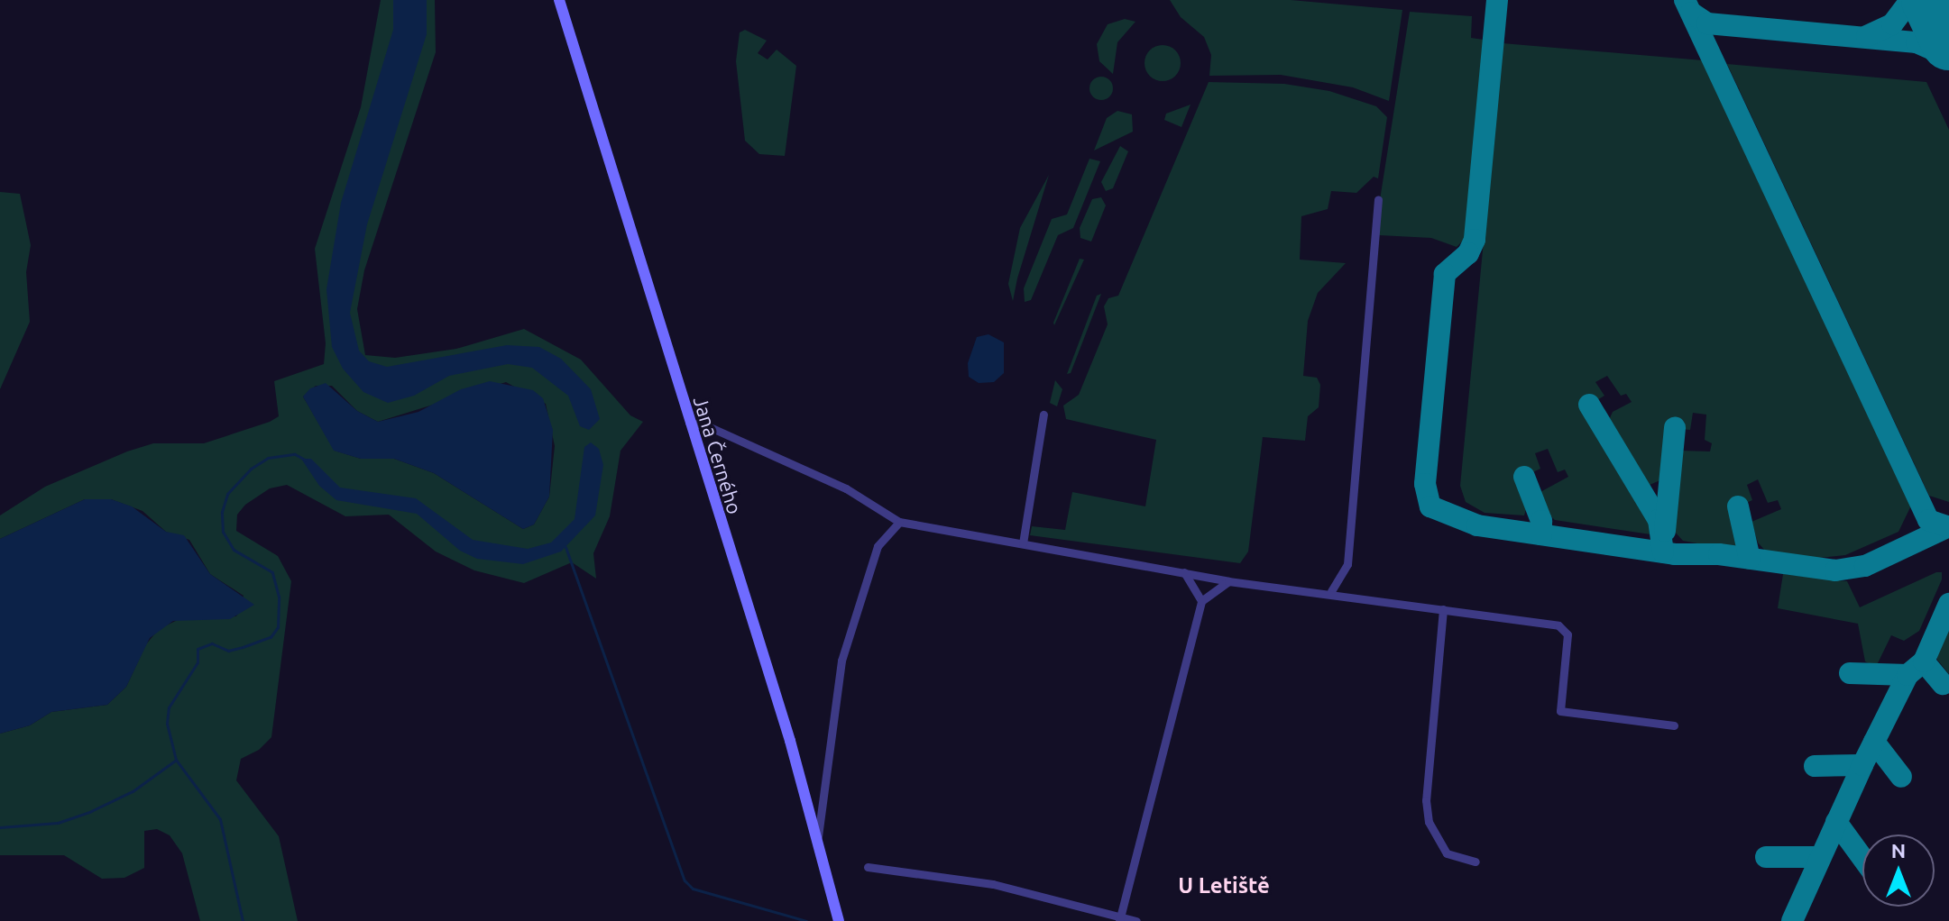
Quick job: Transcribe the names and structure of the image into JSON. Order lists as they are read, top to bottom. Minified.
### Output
{"streets":{"street":["Jana Černého"]},"districts":["U Letiště"],"north":"top"}
